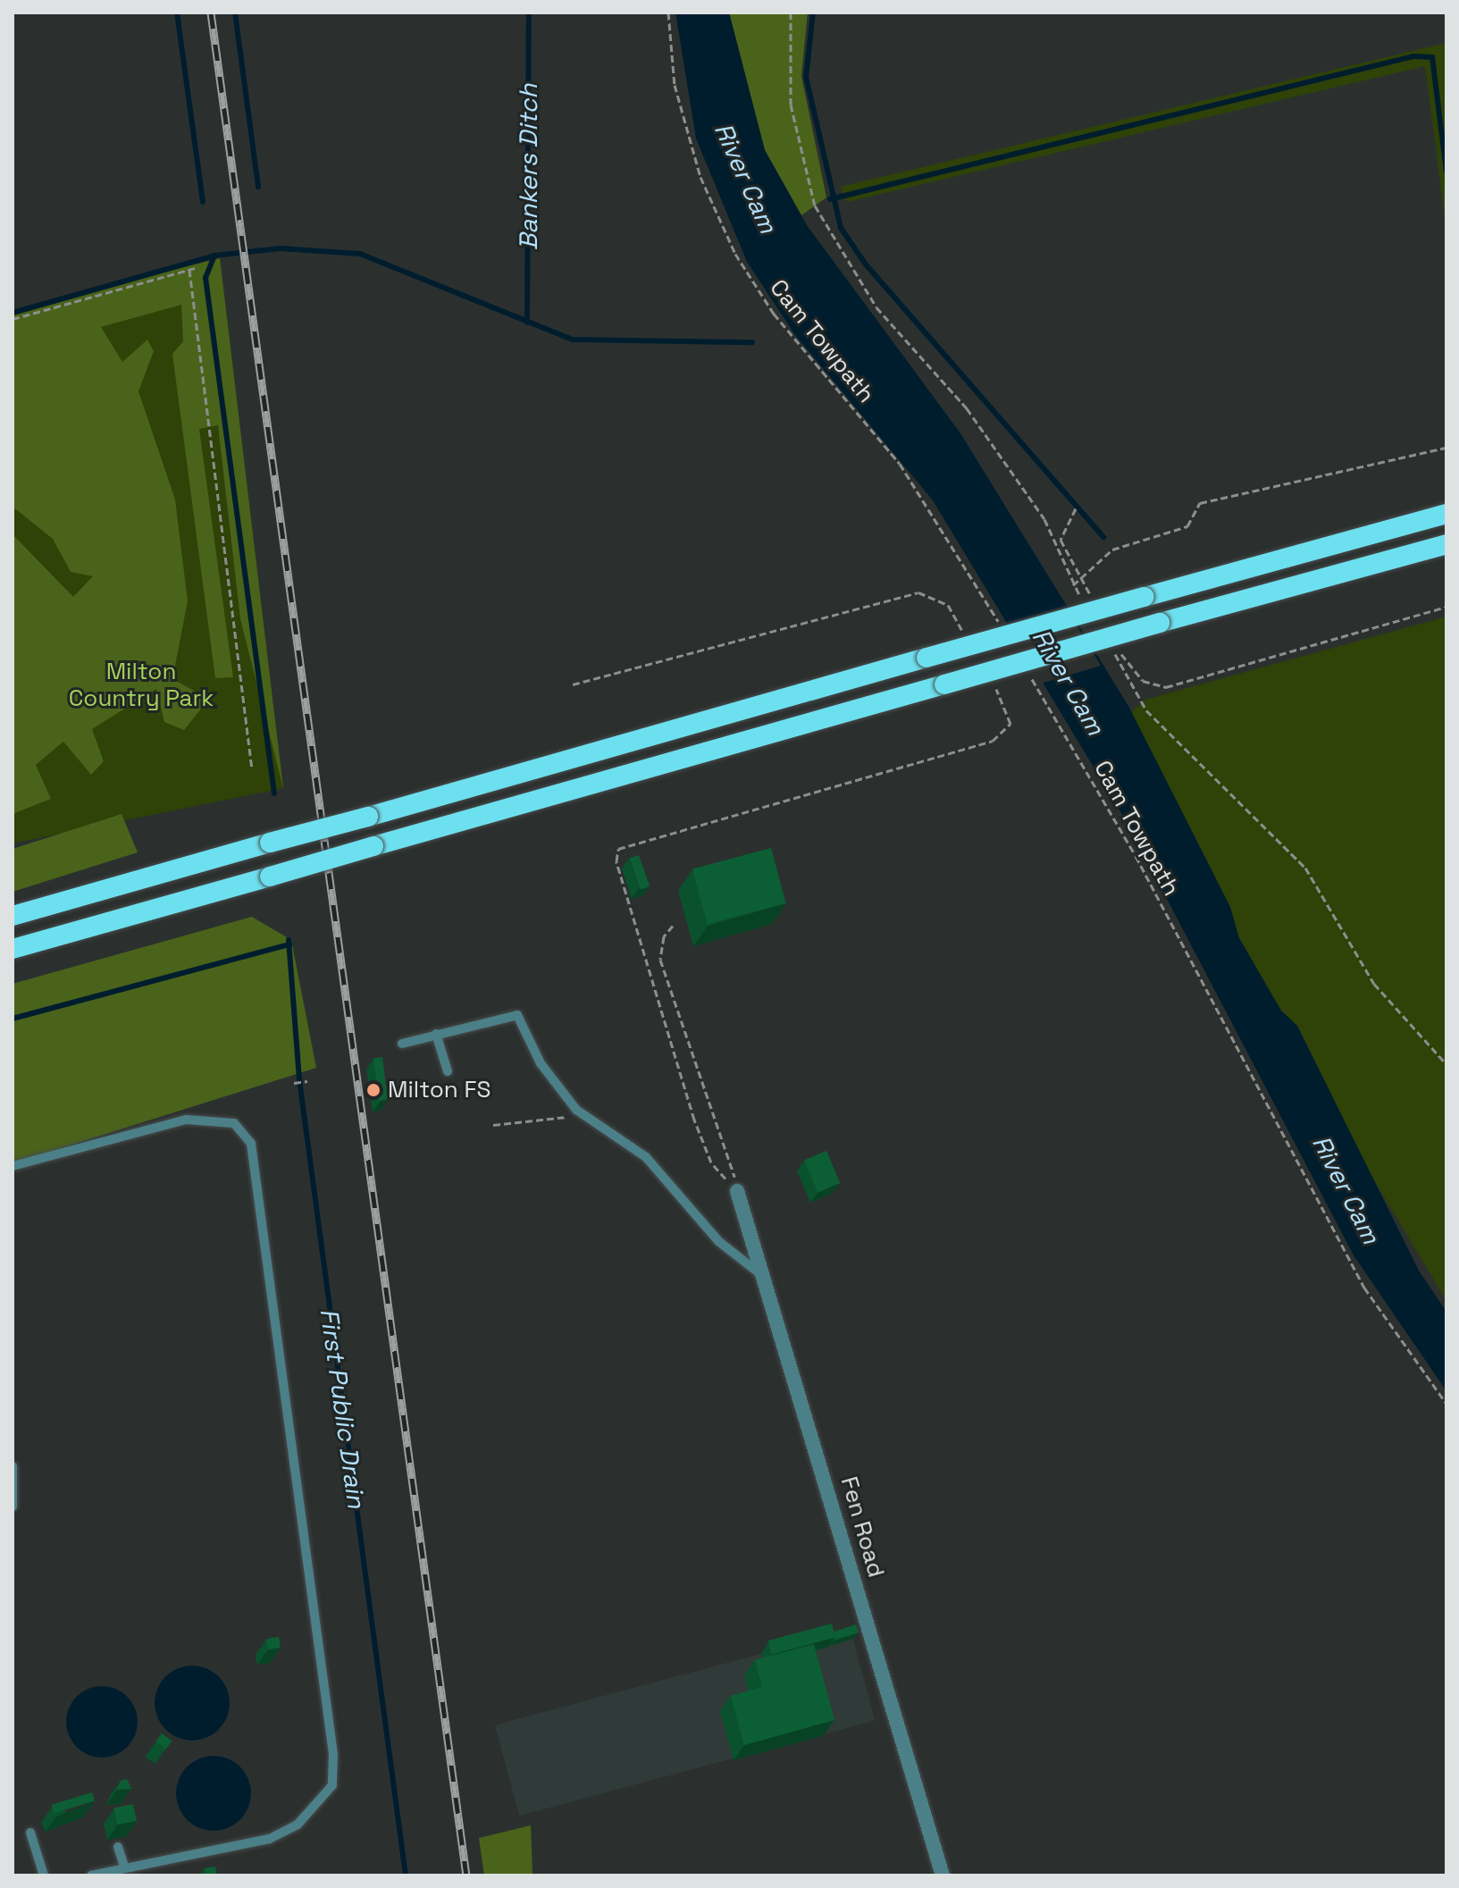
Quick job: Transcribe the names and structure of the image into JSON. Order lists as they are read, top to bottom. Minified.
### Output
{"streets":{"street":["Fen Road"],"path":["Cam Towpath"]},"water":["Bankers Ditch","River Cam","First Public Drain"],"parks":["Milton Country Park"],"places":["Milton FS"]}
